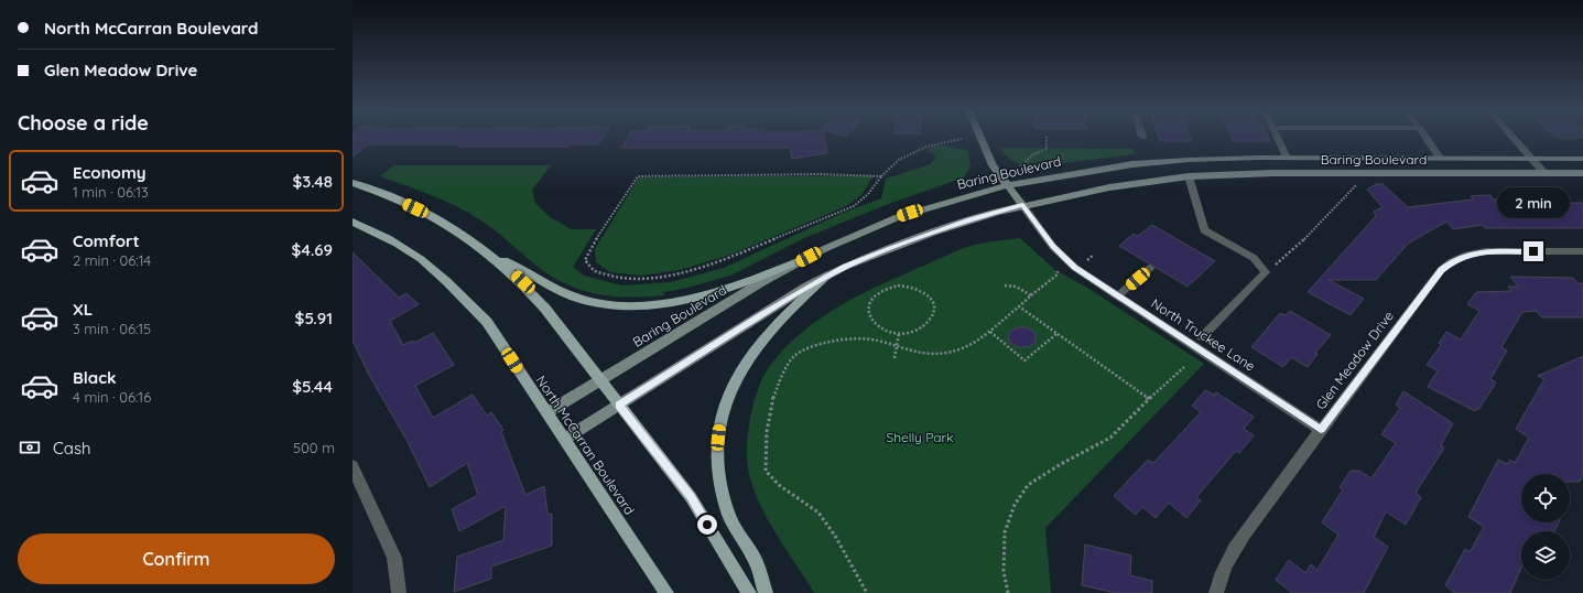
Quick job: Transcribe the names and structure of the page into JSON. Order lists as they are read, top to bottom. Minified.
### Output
{"streets":{"main road":["Baring Boulevard","North Truckee Lane","North McCarran Boulevard"],"street":["Glen Meadow Drive"]},"crossings":[["Baring Boulevard","North Truckee Lane"],["Baring Boulevard","North McCarran Boulevard"],["North Truckee Lane","Glen Meadow Drive"]],"parks":["Shelly Park"],"page":{"banner":["North McCarran Boulevard","Glen Meadow Drive"],"heading":"Choose a ride","list":[{"name":"Economy","note":"1 min · 06:13","value":"$3.48"},{"name":"Comfort","note":"2 min · 06:14","value":"$4.69"},{"name":"XL","note":"3 min · 06:15","value":"$5.91"},{"name":"Black","note":"4 min · 06:16","value":"$5.44"}],"bubble":"2 min","pay":["Cash","500 m"],"buttons":"Confirm"}}
